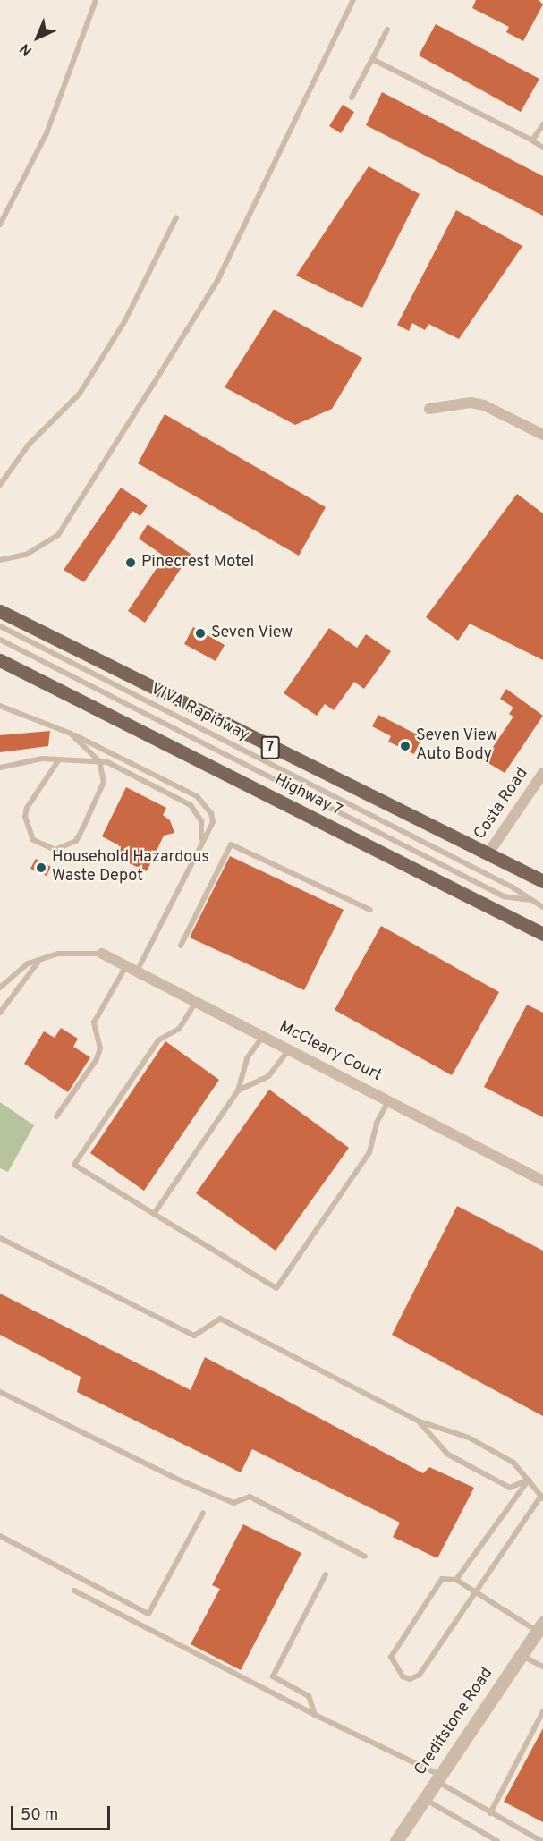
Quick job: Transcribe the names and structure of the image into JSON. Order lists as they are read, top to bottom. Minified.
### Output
{"streets":{"main road":["7","Highway 7"],"street":["Costa Road","McCleary Court","Creditstone Road"],"lane":["VIVA Rapidway"]},"crossings":[["Highway 7","Costa Road"]],"places":["Pinecrest Motel","Seven View","Seven View Auto Body","Household Hazardous Waste Depot"],"scale_bar":"50 m","north":"bottom left"}
